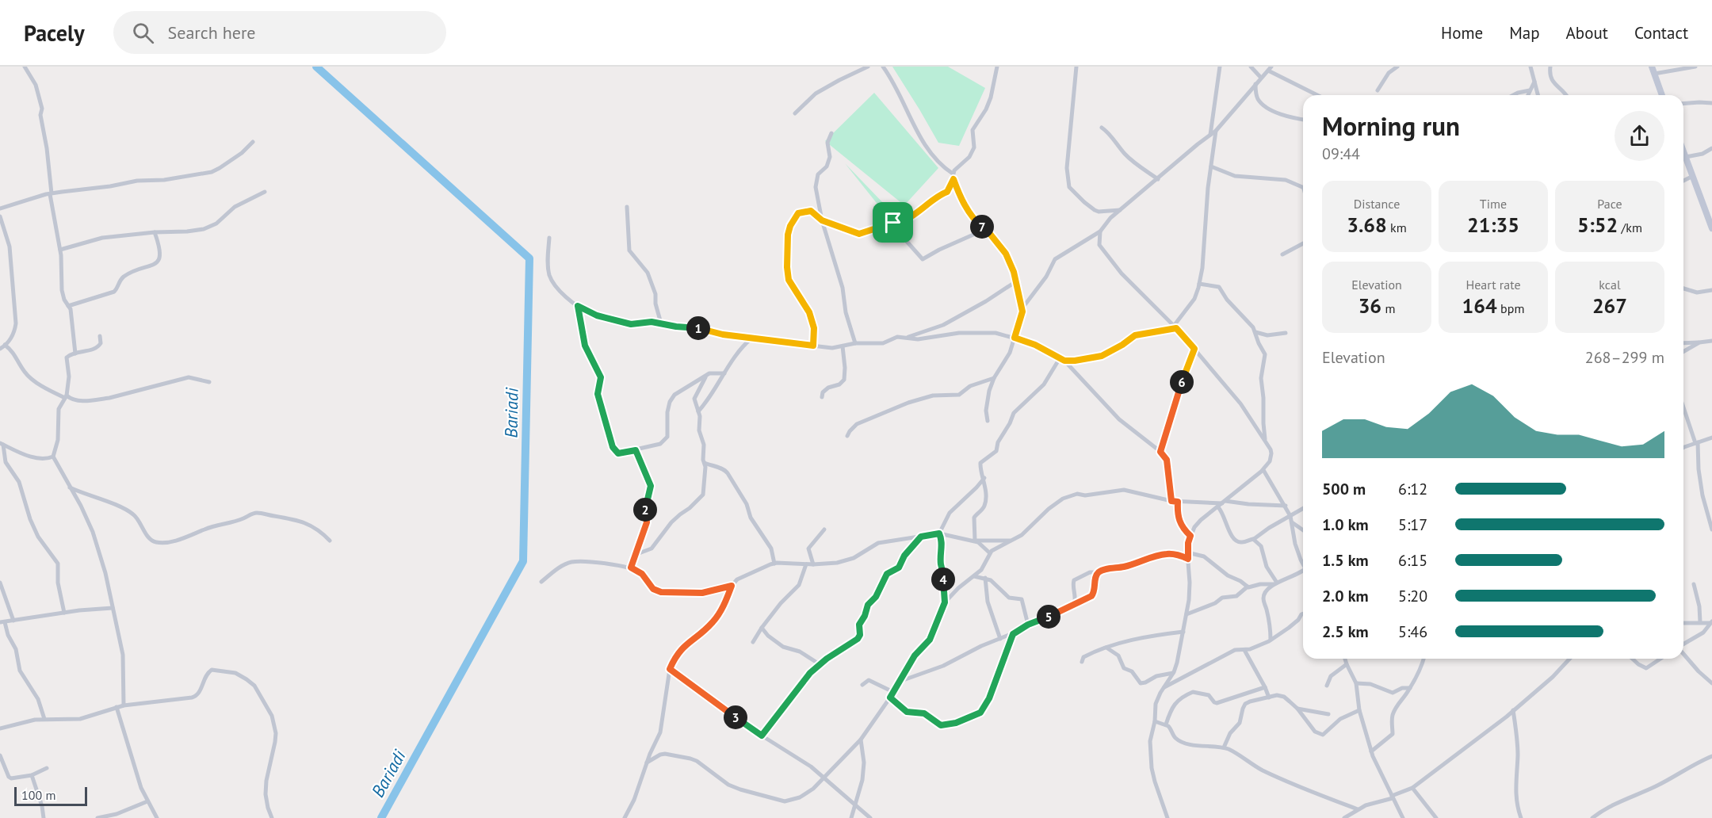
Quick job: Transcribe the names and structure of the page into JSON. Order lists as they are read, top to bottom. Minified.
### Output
{"water":["Bariadi"],"scale_bar":"100 m","page":{"header":"Pacely","search":"Search here","nav":["Home","Map","About","Contact"],"heading":["Morning run","09:44"],"stats":[["Distance","3.68 km"],["Time","21:35"],["Pace","5:52 /km"],["Elevation","36 m"],["Heart rate","164 bpm"],["kcal","267"]],"pins":["7","1","6","2","4","5","3"],"chart":["Elevation","268–299 m"],"list":[{"name":"500 m","note":"6:12"},{"name":"1.0 km","note":"5:17"},{"name":"1.5 km","note":"6:15"},{"name":"2.0 km","note":"5:20"},{"name":"2.5 km","note":"5:46"}],"scale":"100 m"}}
